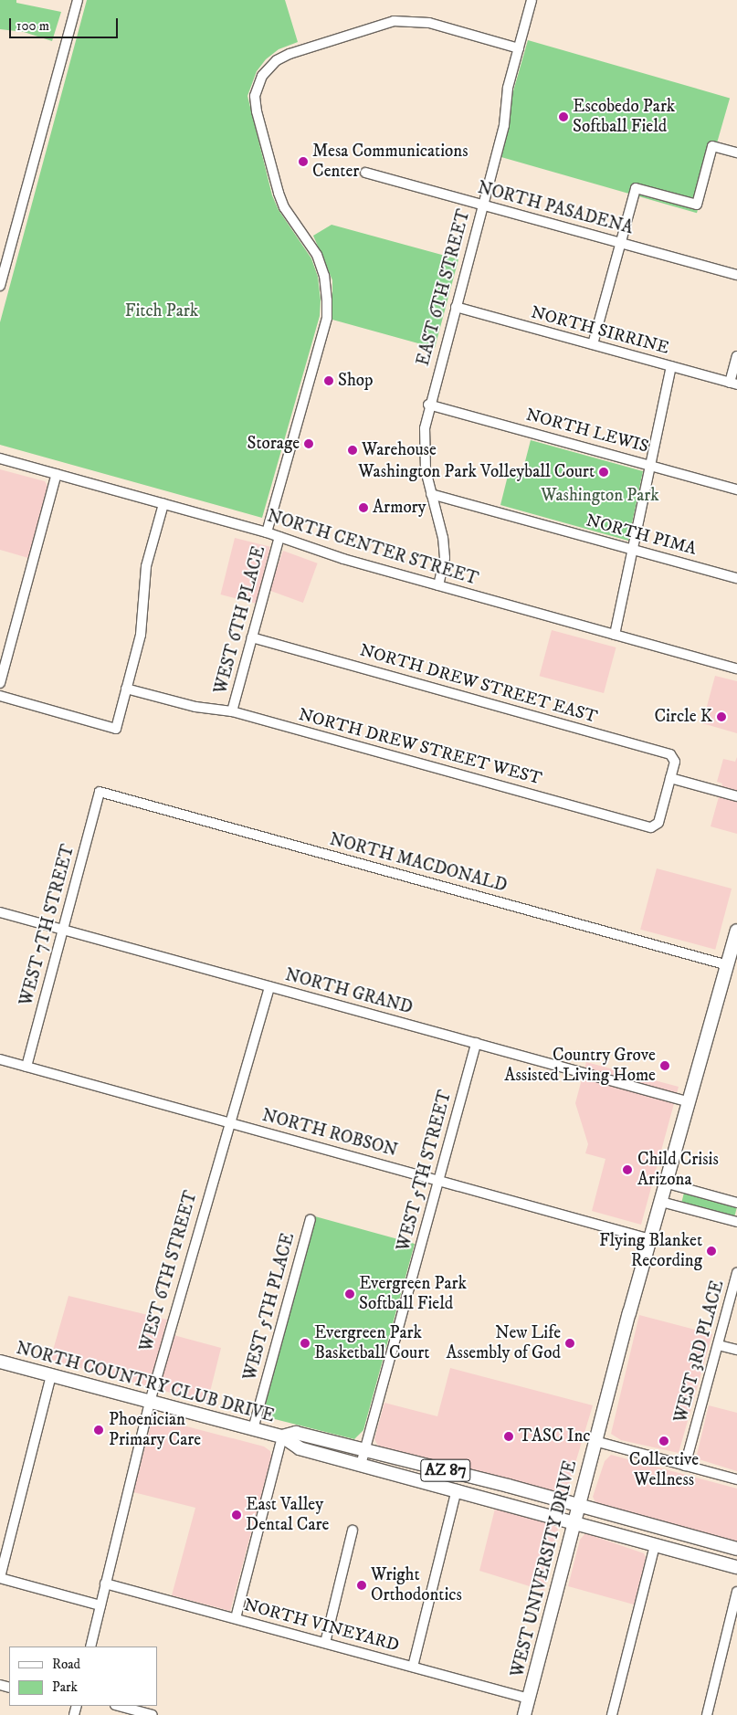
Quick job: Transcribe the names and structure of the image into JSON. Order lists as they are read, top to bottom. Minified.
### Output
{"streets":{"main road":["NORTH COUNTRY CLUB DRIVE","AZ 87","WEST UNIVERSITY DRIVE"],"street":["NORTH PASADENA","EAST 6TH STREET","NORTH SIRRINE","NORTH LEWIS","NORTH PIMA","NORTH CENTER STREET","WEST 6TH PLACE","NORTH DREW STREET EAST","NORTH DREW STREET WEST","NORTH MACDONALD","WEST 7TH STREET","NORTH GRAND","NORTH ROBSON","WEST 5TH STREET","WEST 6TH STREET","WEST 5TH PLACE","WEST 3RD PLACE","NORTH VINEYARD"]},"crossings":[["NORTH PASADENA","EAST 6TH STREET"],["EAST 6TH STREET","NORTH SIRRINE"],["EAST 6TH STREET","NORTH LEWIS"],["EAST 6TH STREET","NORTH PIMA"],["EAST 6TH STREET","NORTH CENTER STREET"],["NORTH CENTER STREET","WEST 6TH PLACE"],["WEST 6TH PLACE","NORTH DREW STREET EAST"],["WEST 6TH PLACE","NORTH DREW STREET WEST"],["NORTH DREW STREET EAST","NORTH DREW STREET WEST"],["NORTH MACDONALD","WEST 7TH STREET"],["NORTH MACDONALD","WEST UNIVERSITY DRIVE"],["WEST 7TH STREET","NORTH GRAND"],["WEST 7TH STREET","NORTH ROBSON"],["NORTH GRAND","WEST 5TH STREET"],["NORTH GRAND","WEST 6TH STREET"],["NORTH GRAND","WEST UNIVERSITY DRIVE"],["NORTH ROBSON","WEST 5TH STREET"],["NORTH ROBSON","WEST 6TH STREET"],["NORTH ROBSON","WEST UNIVERSITY DRIVE"],["WEST 5TH STREET","NORTH COUNTRY CLUB DRIVE"],["WEST 6TH STREET","NORTH COUNTRY CLUB DRIVE"],["WEST 6TH STREET","NORTH VINEYARD"],["WEST 5TH PLACE","NORTH COUNTRY CLUB DRIVE"],["NORTH COUNTRY CLUB DRIVE","WEST UNIVERSITY DRIVE"],["WEST UNIVERSITY DRIVE","NORTH VINEYARD"]],"parks":["Fitch Park","Washington Park"],"places":["Escobedo Park Softball Field","Mesa Communications Center","Shop","Storage","Warehouse","Washington Park Volleyball Court","Armory","Circle K","Country Grove Assisted Living Home","Child Crisis Arizona","Flying Blanket Recording","Evergreen Park Softball Field","Evergreen Park Basketball Court","New Life Assembly of God","Phoenician Primary Care","TASC Inc","Collective Wellness","East Valley Dental Care","Wright Orthodontics"],"legend":["Road","Park"],"scale_bar":"100 m"}
